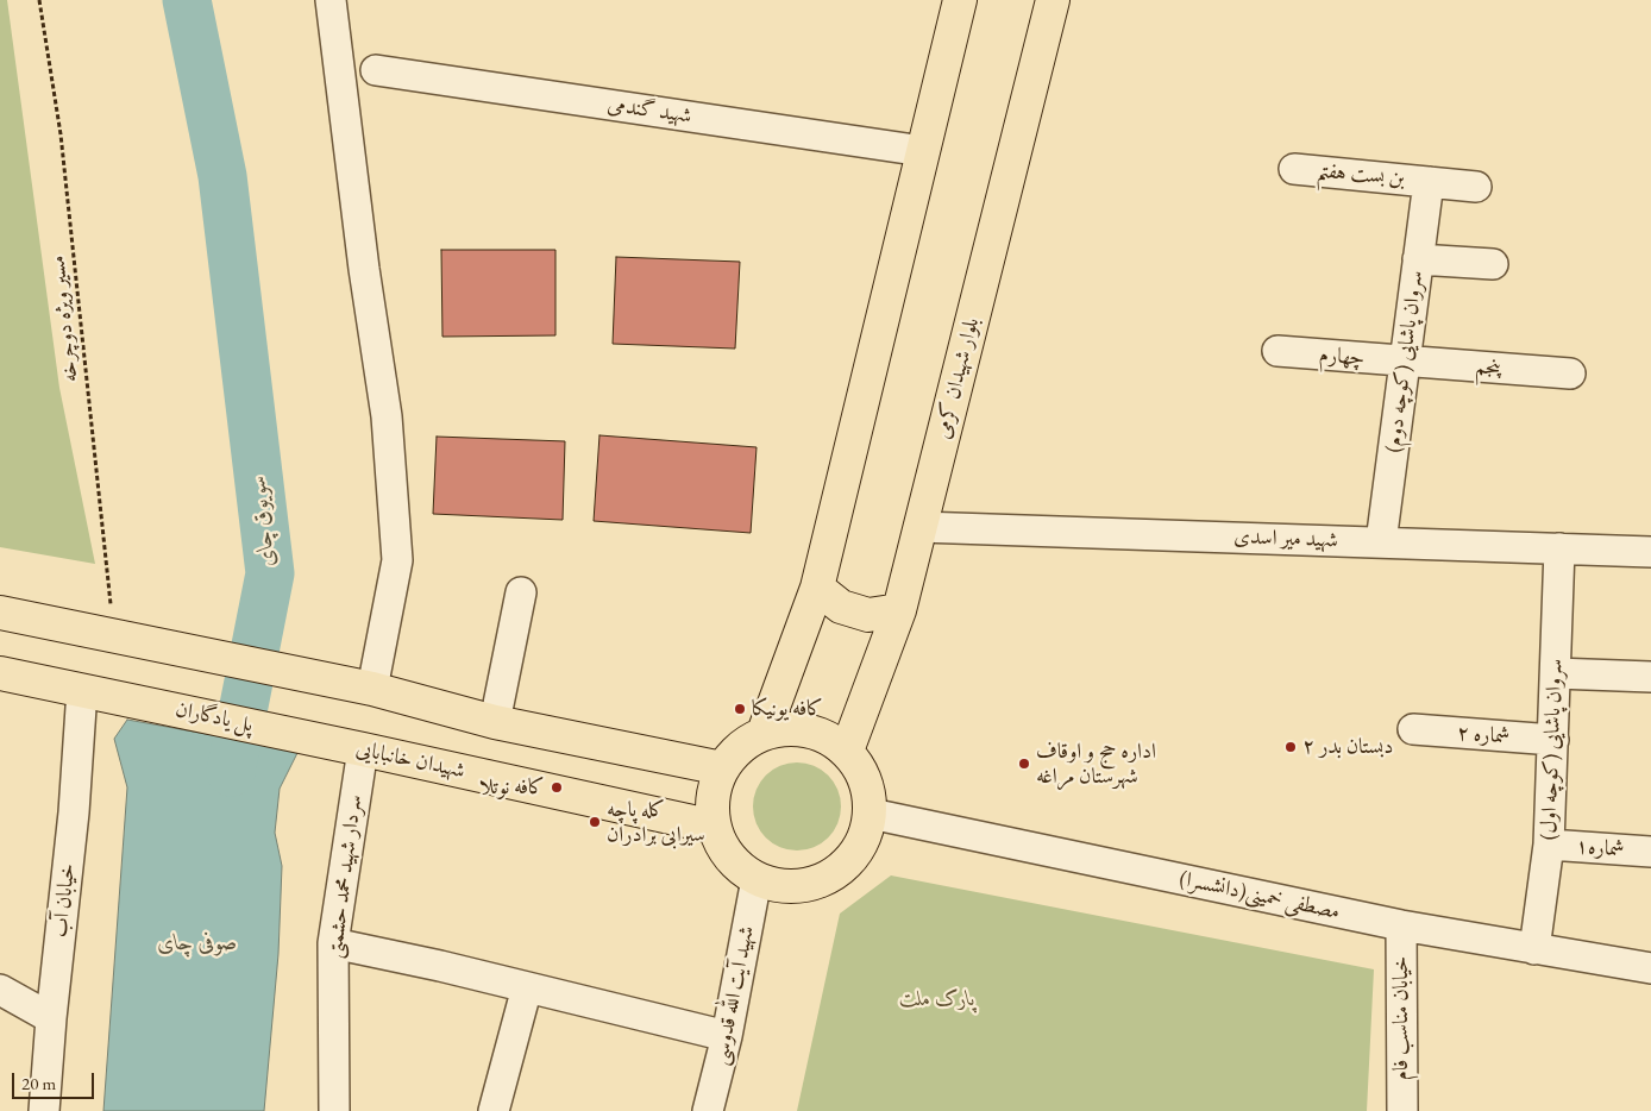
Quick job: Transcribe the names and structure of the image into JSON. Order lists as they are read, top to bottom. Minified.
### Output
{"streets":{"main road":["بلوار شهیدان کرمی","پل یادگاران","شهیدان خانبابایی"],"street":["شهید گندمی","بن بست هفتم","چهارم","سروان پاشایی (کوچه دوم)","پنجم","شهید میر اسدی","شماره ۲","سروان پاشایی (کوچه اول)","شماره۱","سردار شهید محمد حشمتی","(دانشسرا)مصطفی خمینی","خیابان آب","شهید آیت الله قدوسی","خیابان مناسب فام"],"path":["مسیر ویژه دوچرخه"]},"crossings":[["بن بست هفتم","سروان پاشایی (کوچه دوم)"],["چهارم","سروان پاشایی (کوچه دوم)"],["چهارم","پنجم"],["سروان پاشایی (کوچه دوم)","پنجم"],["سروان پاشایی (کوچه دوم)","شهید میر اسدی"],["بلوار شهیدان کرمی","شهید میر اسدی"],["بلوار شهیدان کرمی","شهیدان خانبابایی"],["بلوار شهیدان کرمی","(دانشسرا)مصطفی خمینی"],["بلوار شهیدان کرمی","شهید آیت الله قدوسی"],["شهید میر اسدی","سروان پاشایی (کوچه اول)"],["پل یادگاران","شهیدان خانبابایی"],["پل یادگاران","خیابان آب"],["شماره ۲","سروان پاشایی (کوچه اول)"],["سروان پاشایی (کوچه اول)","شماره۱"],["سروان پاشایی (کوچه اول)","(دانشسرا)مصطفی خمینی"],["شهیدان خانبابایی","سردار شهید محمد حشمتی"],["شهیدان خانبابایی","(دانشسرا)مصطفی خمینی"],["شهیدان خانبابایی","شهید آیت الله قدوسی"],["(دانشسرا)مصطفی خمینی","شهید آیت الله قدوسی"],["(دانشسرا)مصطفی خمینی","خیابان مناسب فام"]],"water":["سویوق چای","صوفی چای"],"parks":["پارک ملت"],"places":["کافه یونیکا","دبستان بدر ۲","اداره حج و اوقاف شهرستان مراغه","کافه نوتلا","کله پاچه سیرابی برادران"],"scale_bar":"20 m"}
